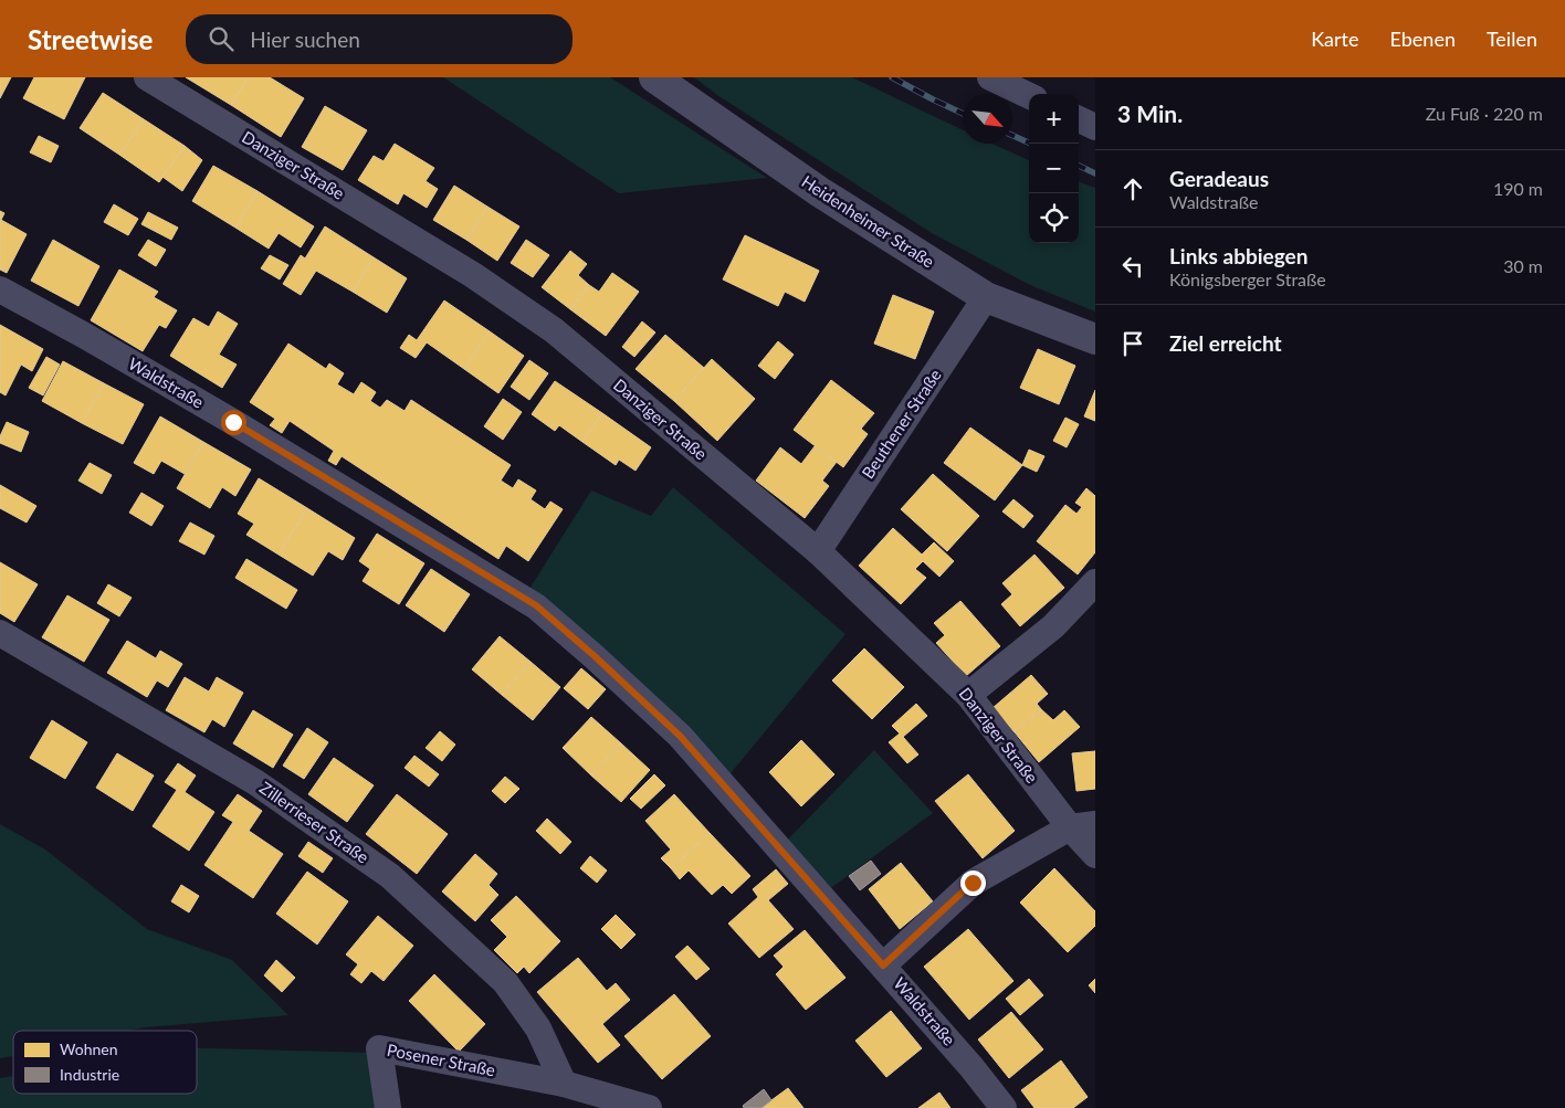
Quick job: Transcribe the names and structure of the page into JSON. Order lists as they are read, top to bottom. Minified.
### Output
{"streets":{"street":["Danziger Straße","Heidenheimer Straße","Waldstraße","Beuthener Straße","Zillerrieser Straße","Posener Straße"]},"crossings":[["Danziger Straße","Beuthener Straße"],["Heidenheimer Straße","Beuthener Straße"],["Zillerrieser Straße","Posener Straße"]],"legend":["Wohnen","Industrie"],"north":"bottom right","page":{"header":"Streetwise","search":"Hier suchen","nav":["Karte","Ebenen","Teilen"],"heading":["3 Min.","Zu Fuß · 220 m"],"map_buttons":["+","−"],"list":[["Geradeaus","Waldstraße","190 m"],["Links abbiegen","Königsberger Straße","30 m"],"Ziel erreicht"]}}
